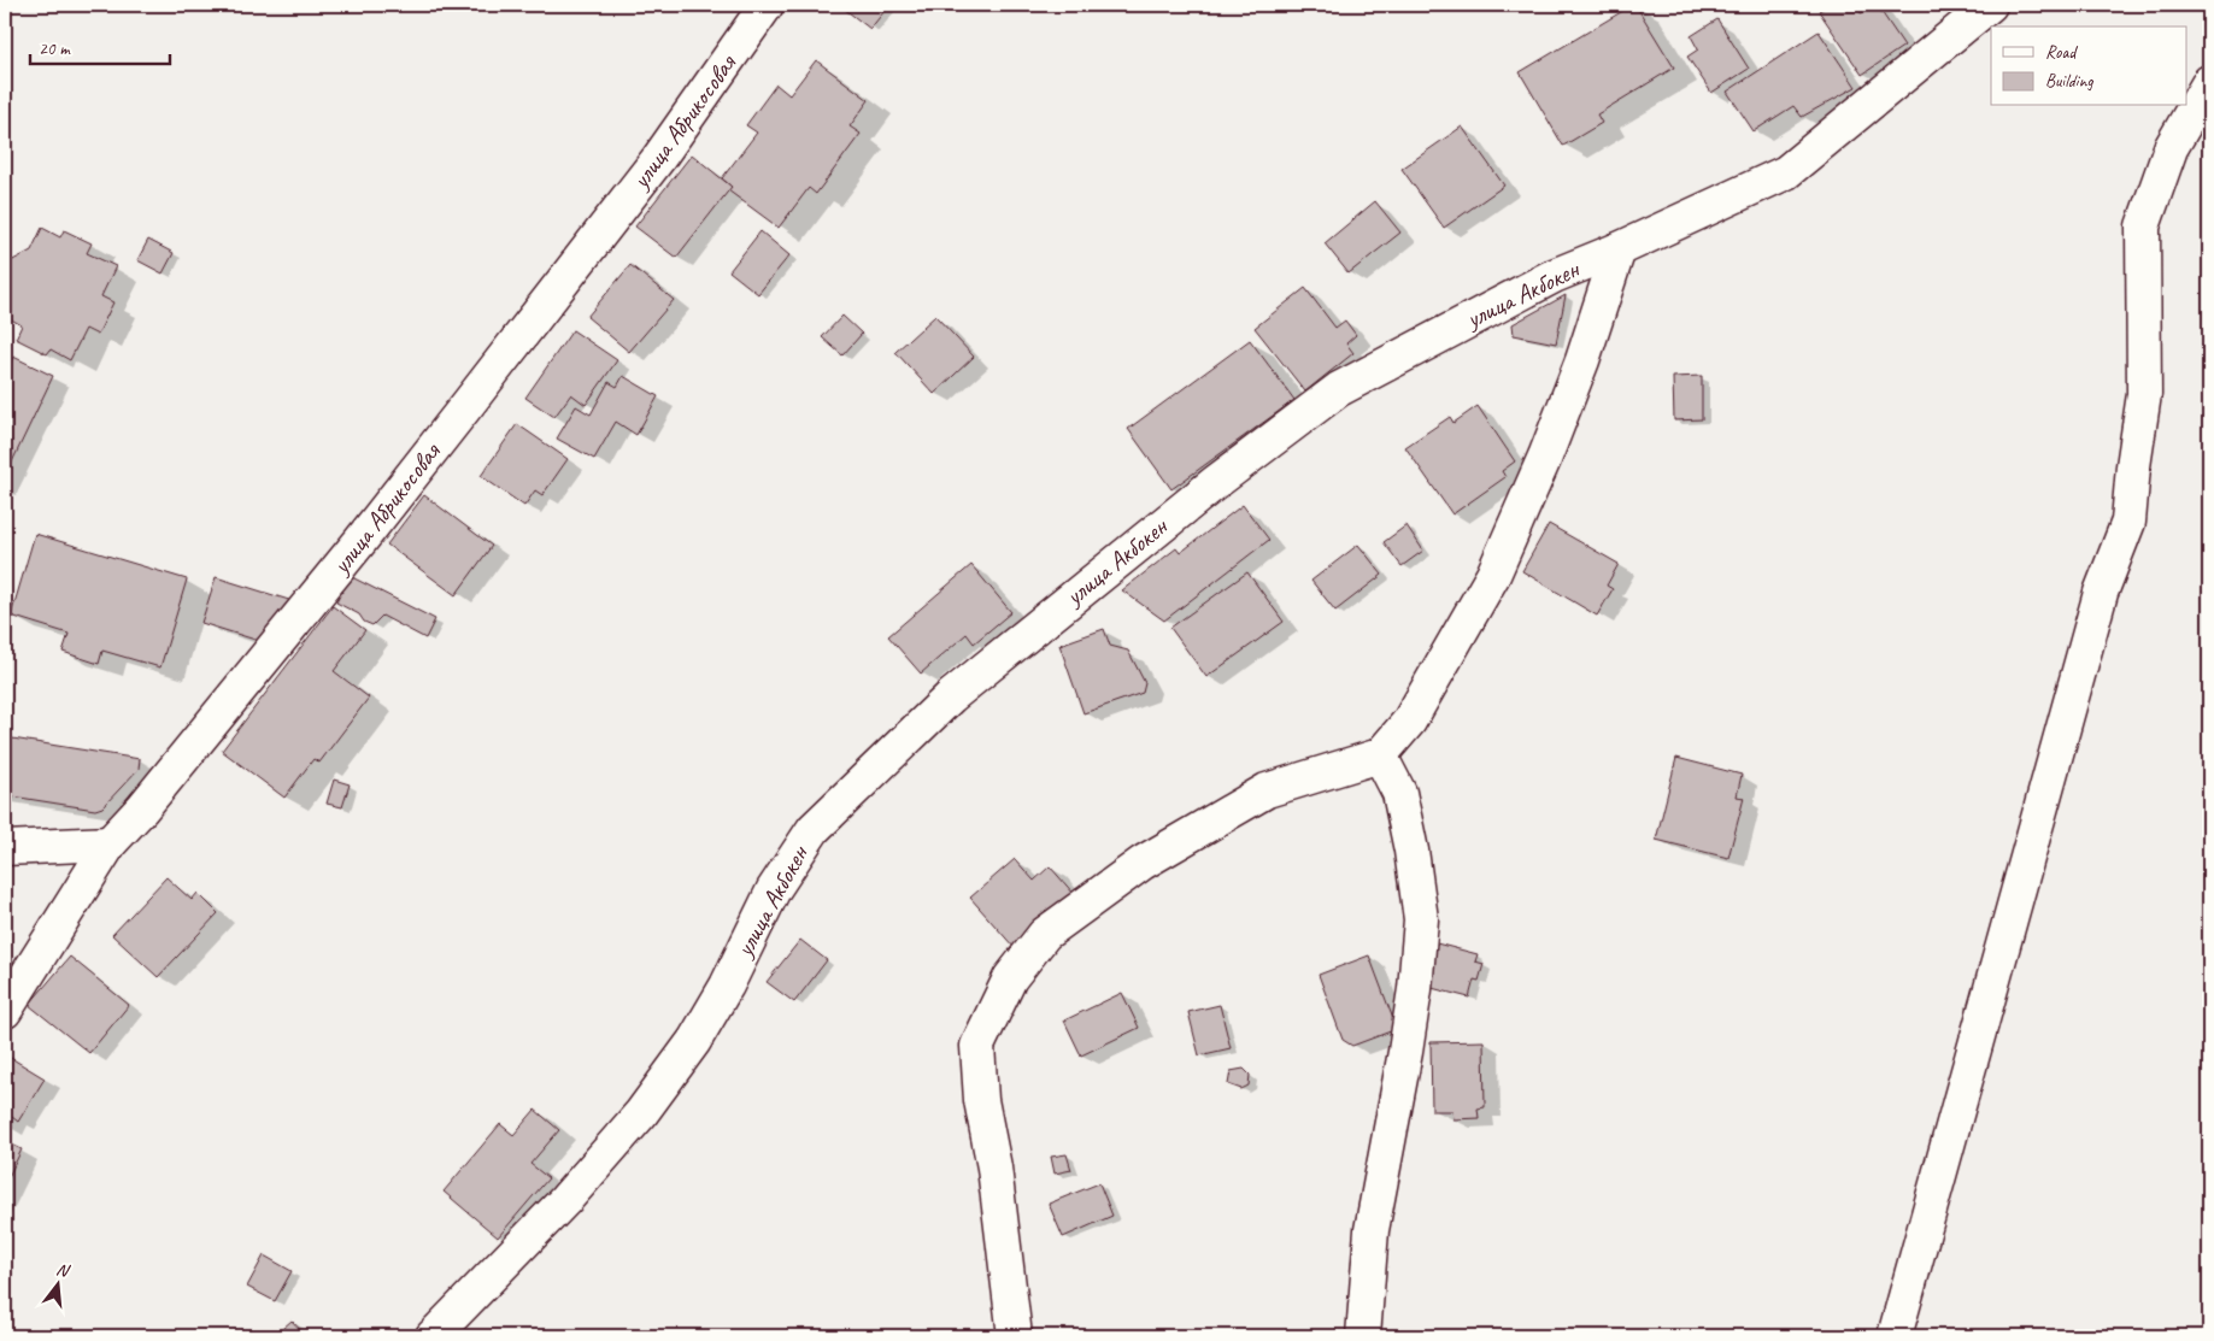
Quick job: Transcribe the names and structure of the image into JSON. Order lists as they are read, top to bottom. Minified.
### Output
{"streets":{"street":["улица Абрикосовая","улица Акбокен"]},"legend":["Road","Building"],"scale_bar":"20 m","north":"top"}
